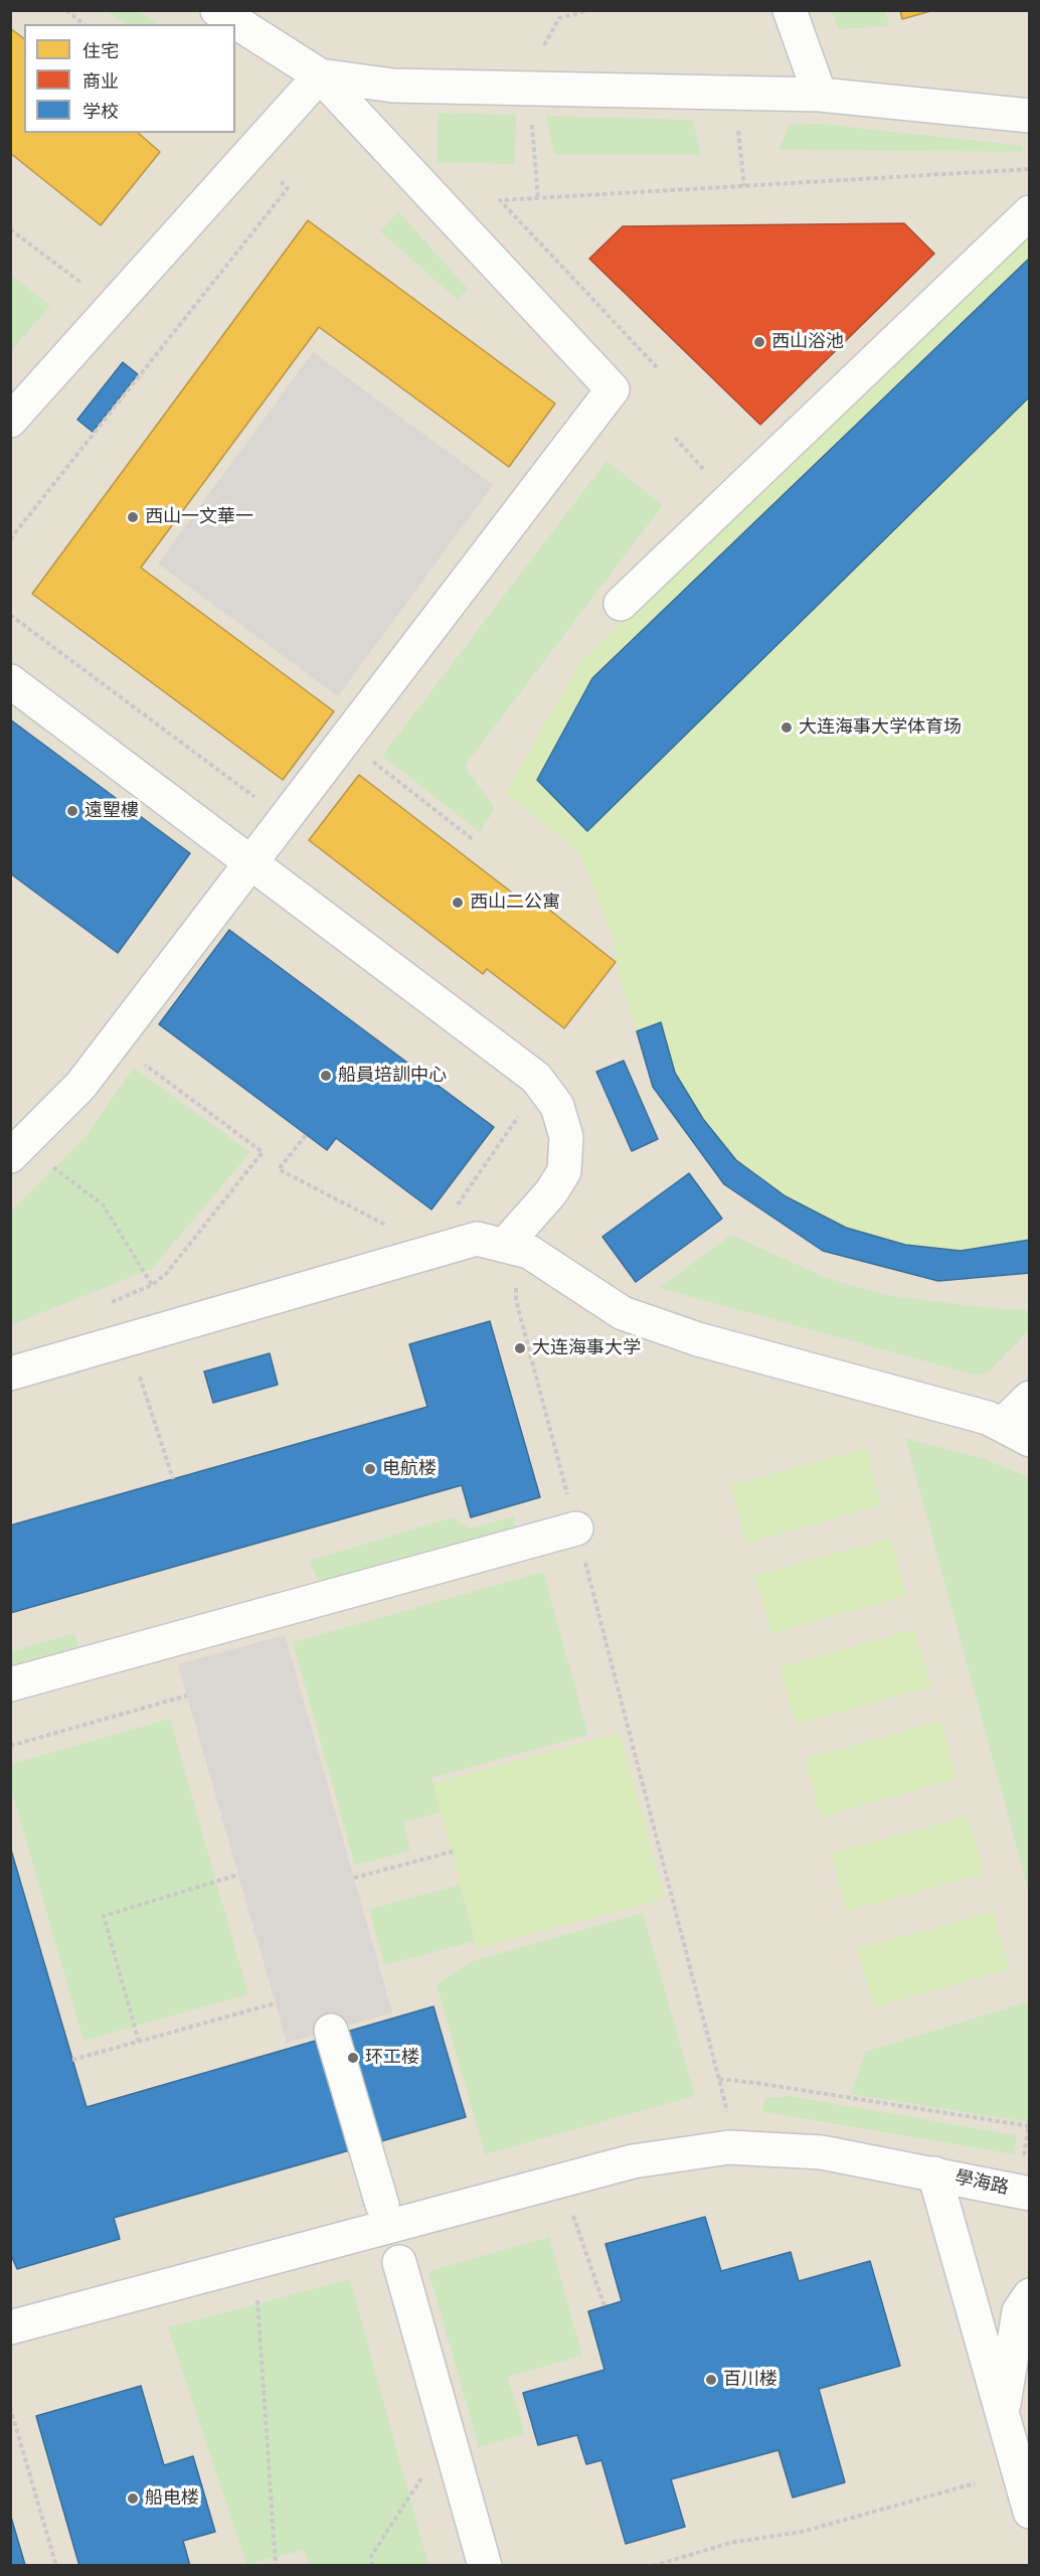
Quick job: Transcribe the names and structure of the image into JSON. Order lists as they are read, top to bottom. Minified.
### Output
{"streets":{"street":["學海路"]},"places":["西山浴池","西山一文華一","大连海事大学体育场","遠朢樓","西山二公寓","船員培訓中心","大连海事大学","电航楼","环工楼","百川楼","船电楼"],"legend":["住宅","商业","学校"]}
